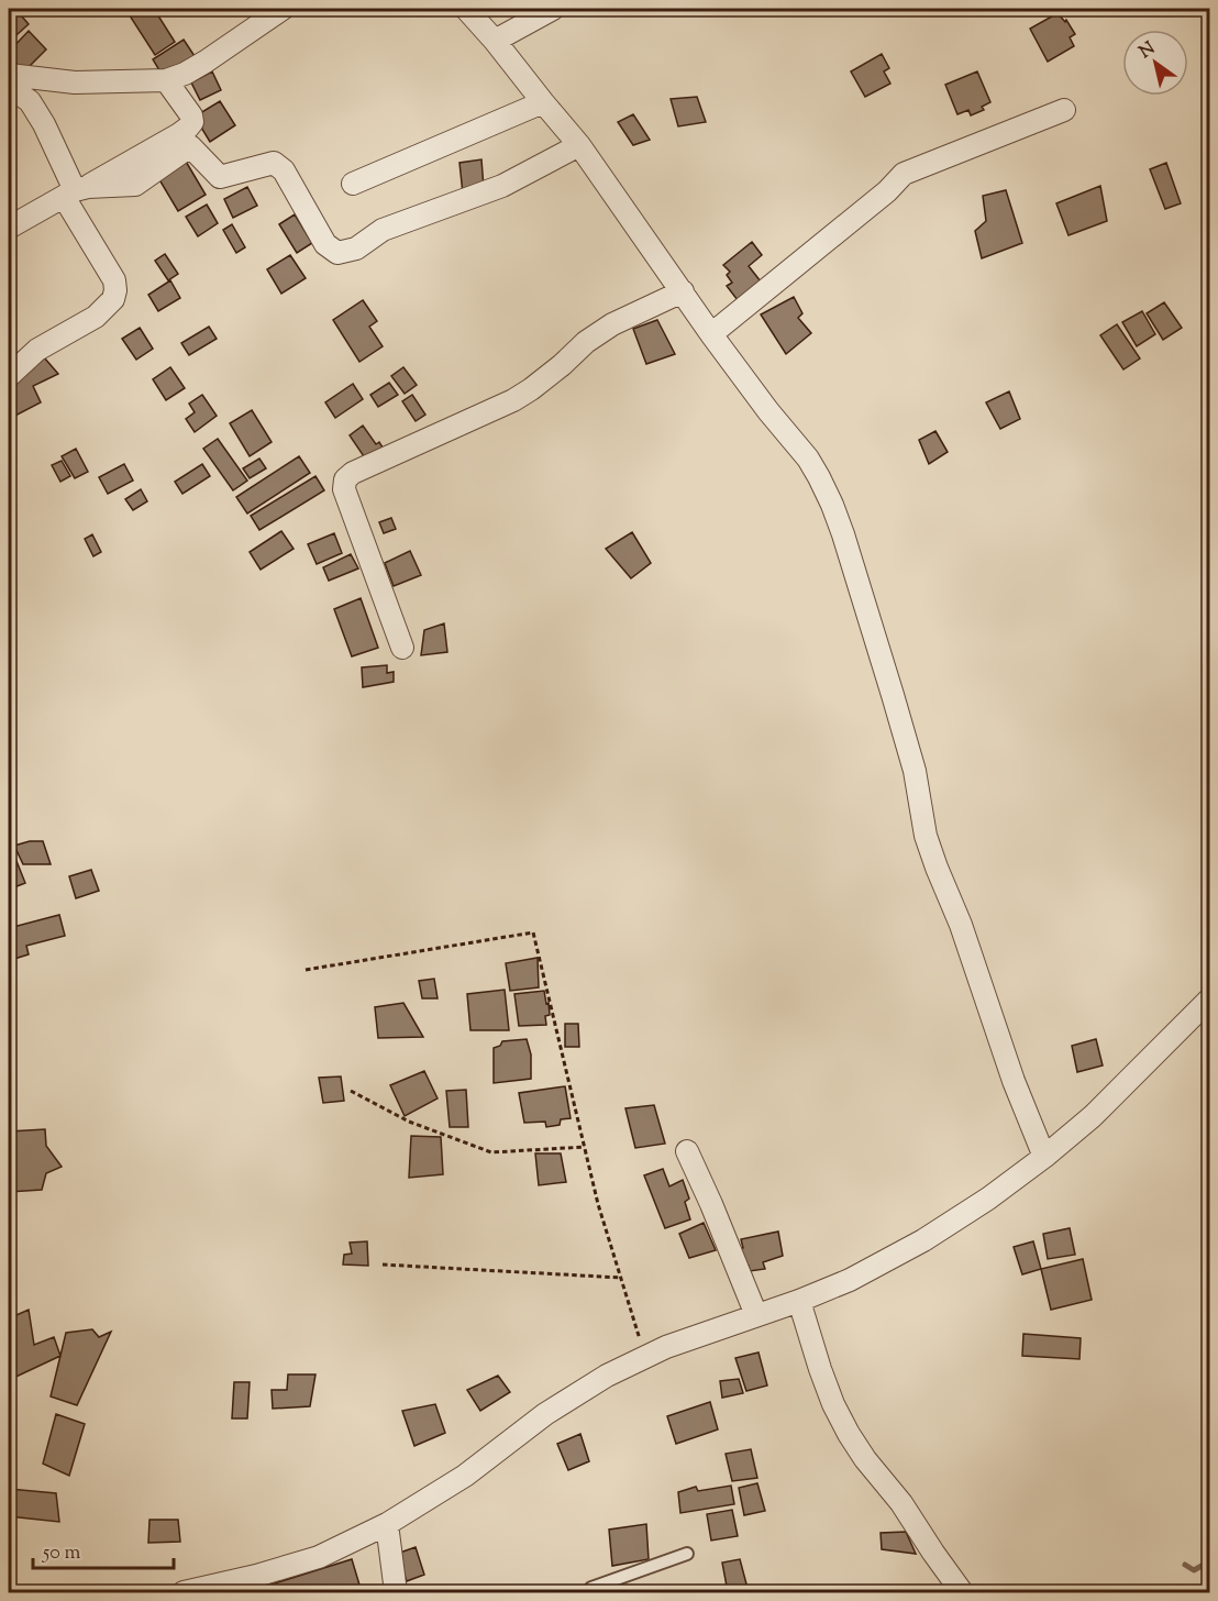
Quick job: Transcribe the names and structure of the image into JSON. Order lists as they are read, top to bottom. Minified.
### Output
{"scale_bar":"50 m","north":"top left"}
